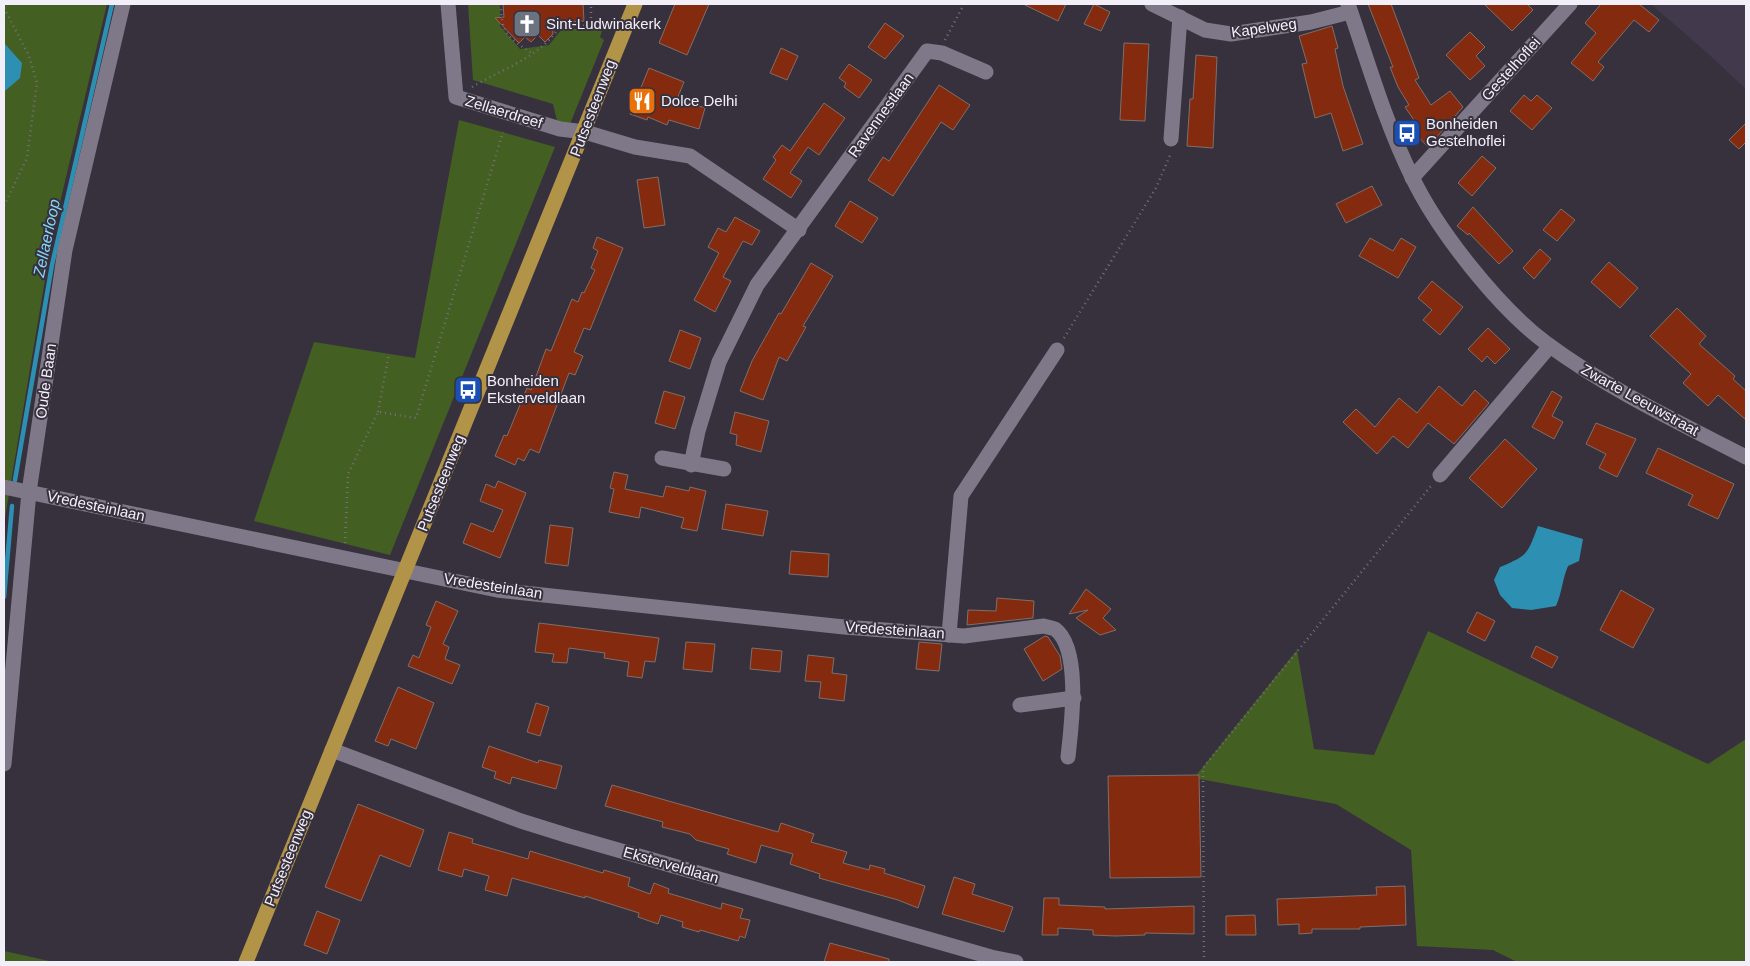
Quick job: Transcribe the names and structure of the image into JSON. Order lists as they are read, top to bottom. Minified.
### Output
{"streets":{"main road":["Putsesteenweg"],"street":["Kapelweg","Gestelhoflei","Zellaerdreef","Ravennestlaan","Oude Baan","Zwarte Leeuwstraat","Vredesteinlaan","Eksterveldlaan"]},"crossings":[["Kapelweg","Zwarte Leeuwstraat"],["Gestelhoflei","Zwarte Leeuwstraat"],["Putsesteenweg","Zellaerdreef"],["Putsesteenweg","Vredesteinlaan"],["Putsesteenweg","Eksterveldlaan"],["Oude Baan","Vredesteinlaan"]],"water":["Zellaerloop"],"places":{"church":["Sint-Ludwinakerk"],"restaurant":["Dolce Delhi"],"bus stop":["Bonheiden Gestelhoflei","Bonheiden Eksterveldlaan"]}}
